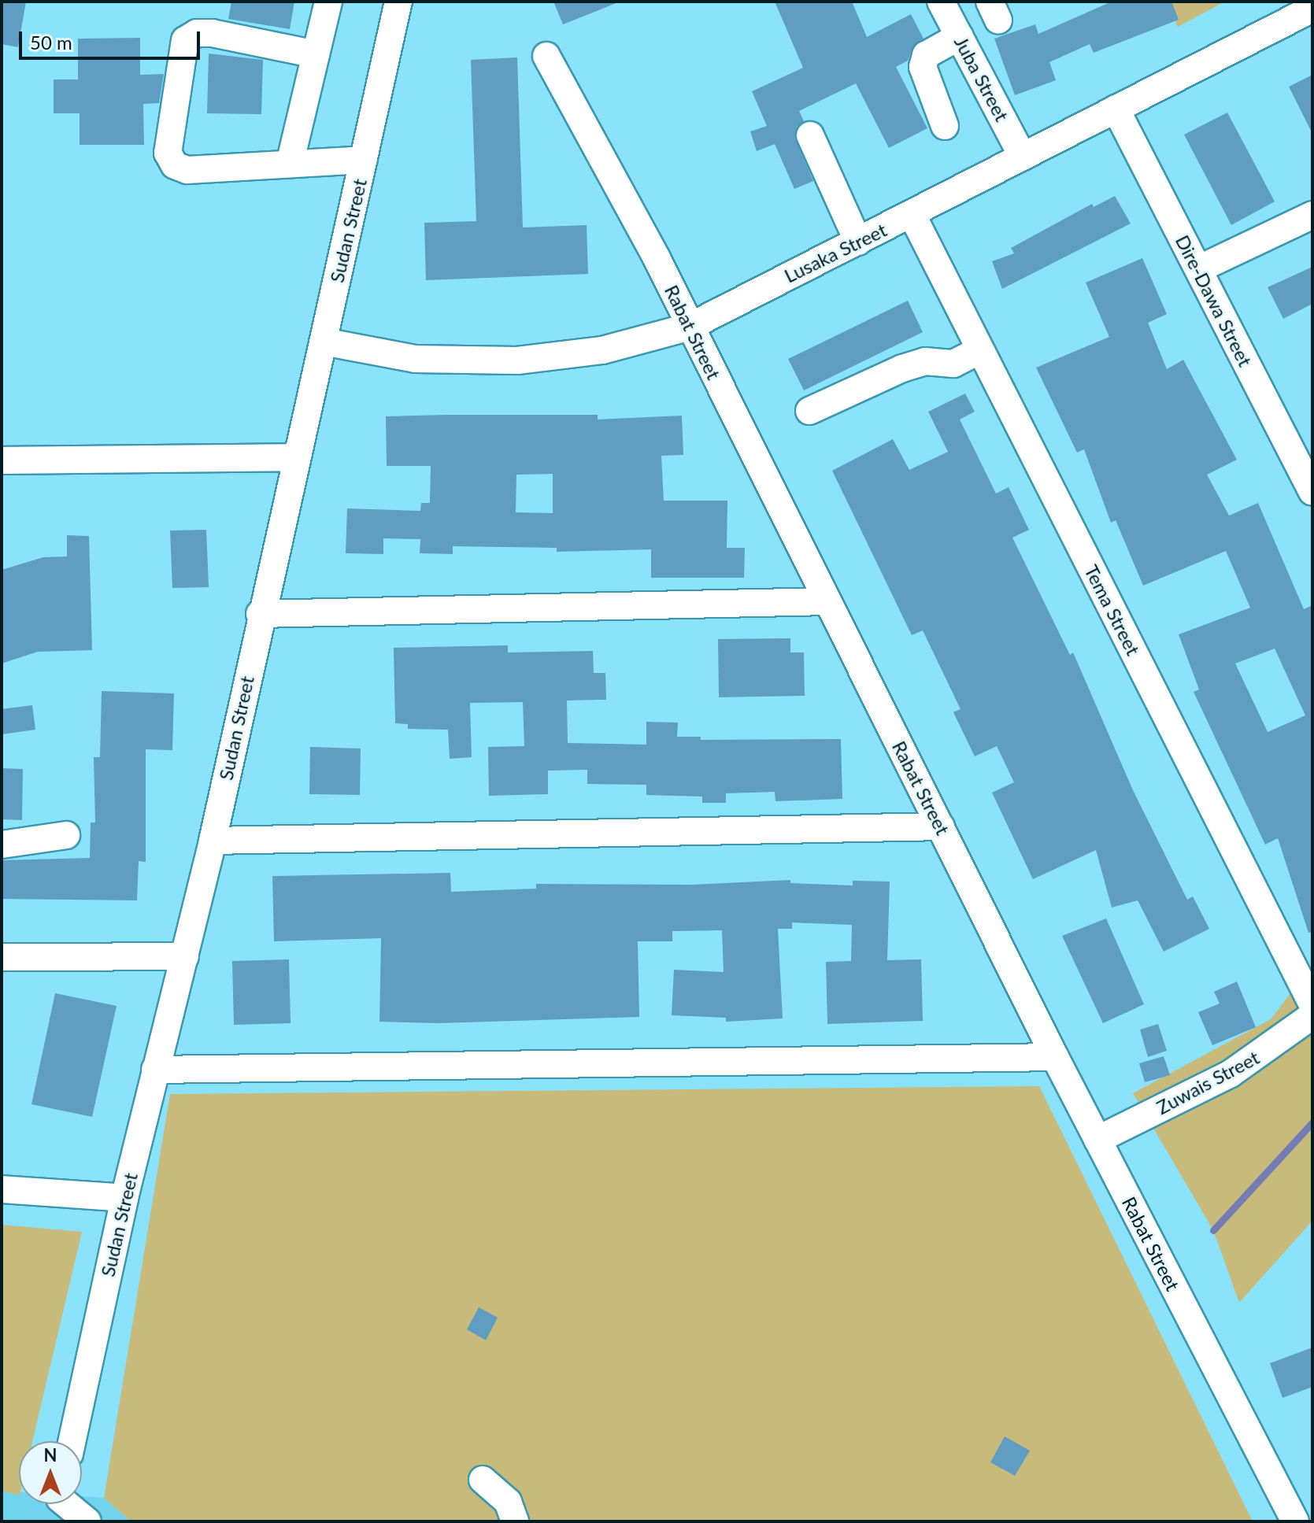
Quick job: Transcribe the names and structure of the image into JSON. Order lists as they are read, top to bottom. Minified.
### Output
{"streets":{"street":["Juba Street","Sudan Street","Lusaka Street","Dire-Dawa Street","Rabat Street","Tema Street","Zuwais Street"]},"crossings":[["Juba Street","Lusaka Street"],["Sudan Street","Lusaka Street"],["Lusaka Street","Dire-Dawa Street"],["Lusaka Street","Rabat Street"],["Lusaka Street","Tema Street"],["Rabat Street","Zuwais Street"]],"scale_bar":"50 m","north":"top"}
